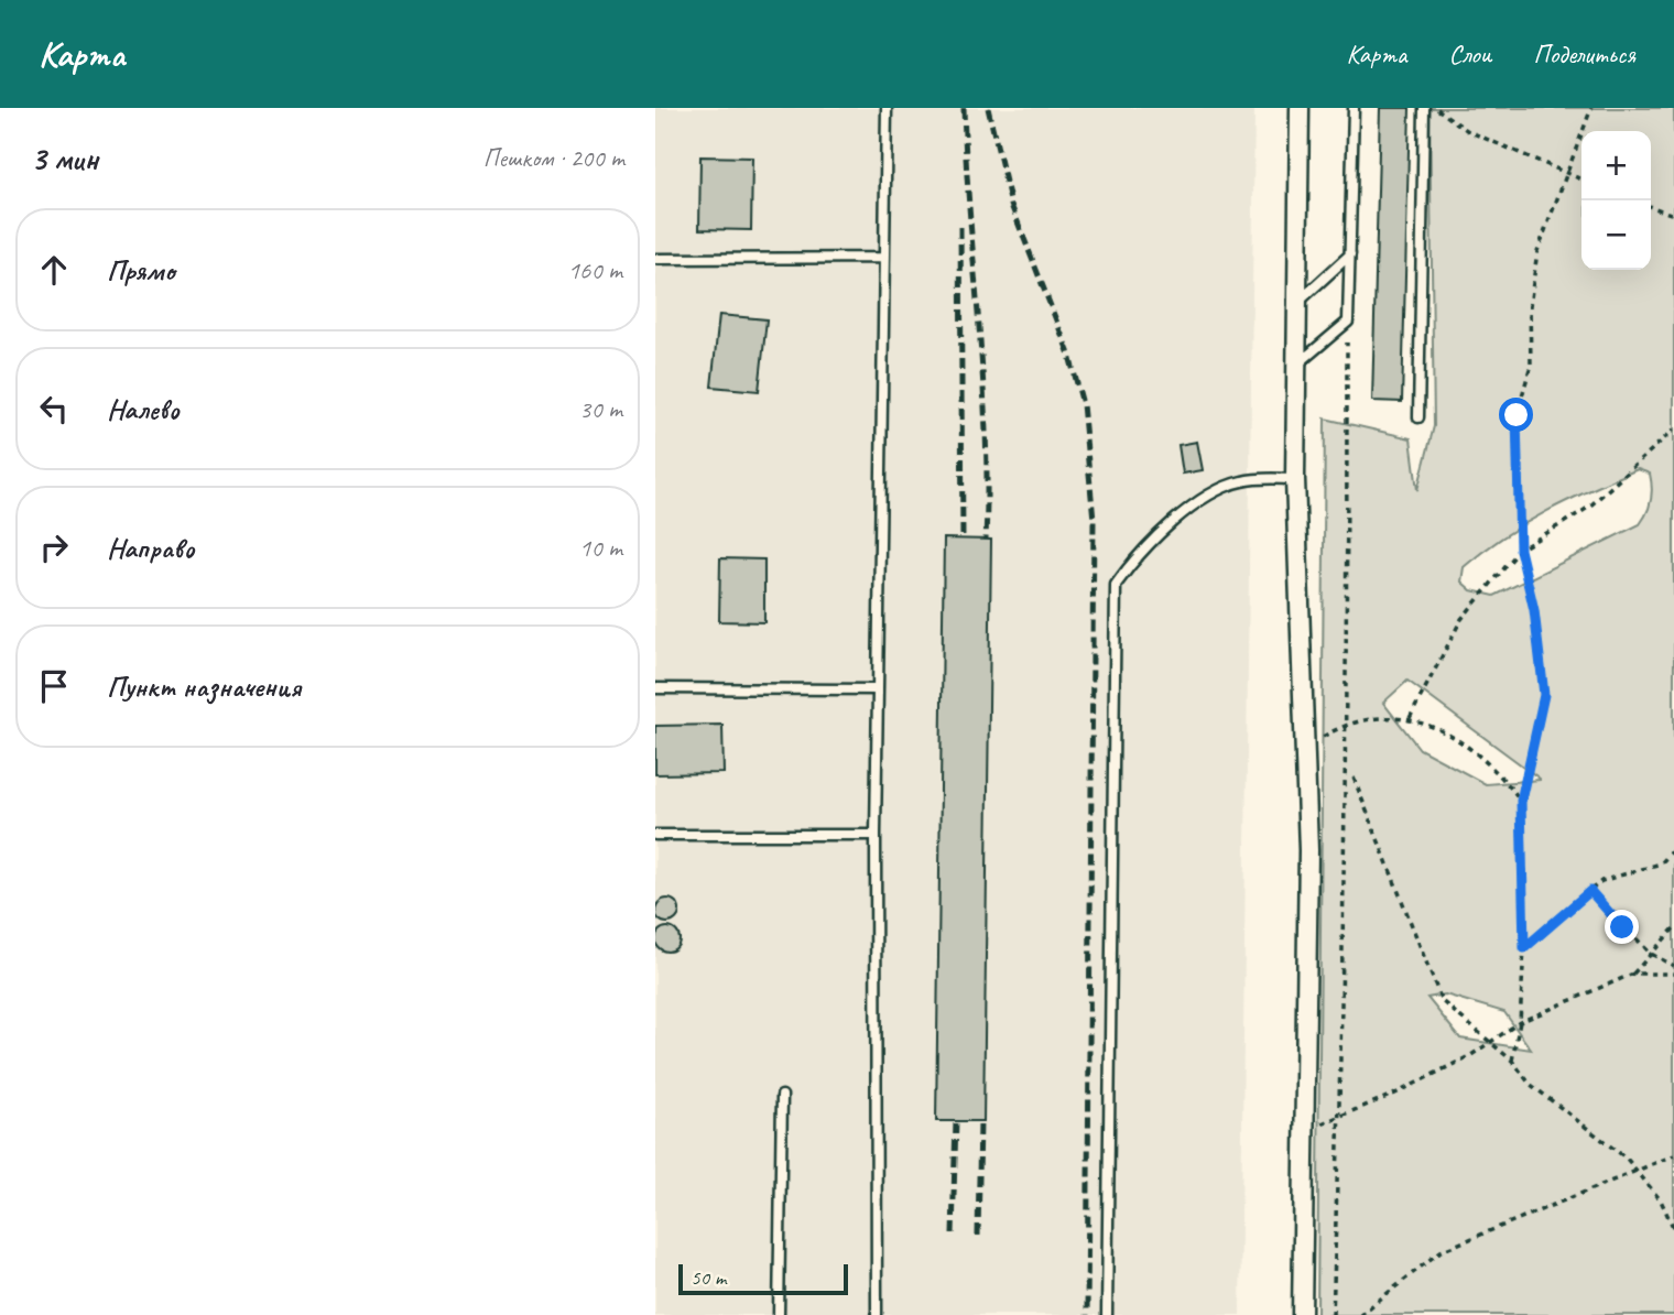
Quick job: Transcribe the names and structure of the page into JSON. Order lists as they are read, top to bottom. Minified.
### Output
{"scale_bar":"50 m","page":{"header":"Карта","nav":["Карта","Слои","Поделиться"],"heading":["3 мин","Пешком · 200 m"],"map_buttons":["+","−"],"list":[["Прямо","160 m"],["Налево","30 m"],["Направо","10 m"],"Пункт назначения"],"scale":"50 m"}}
